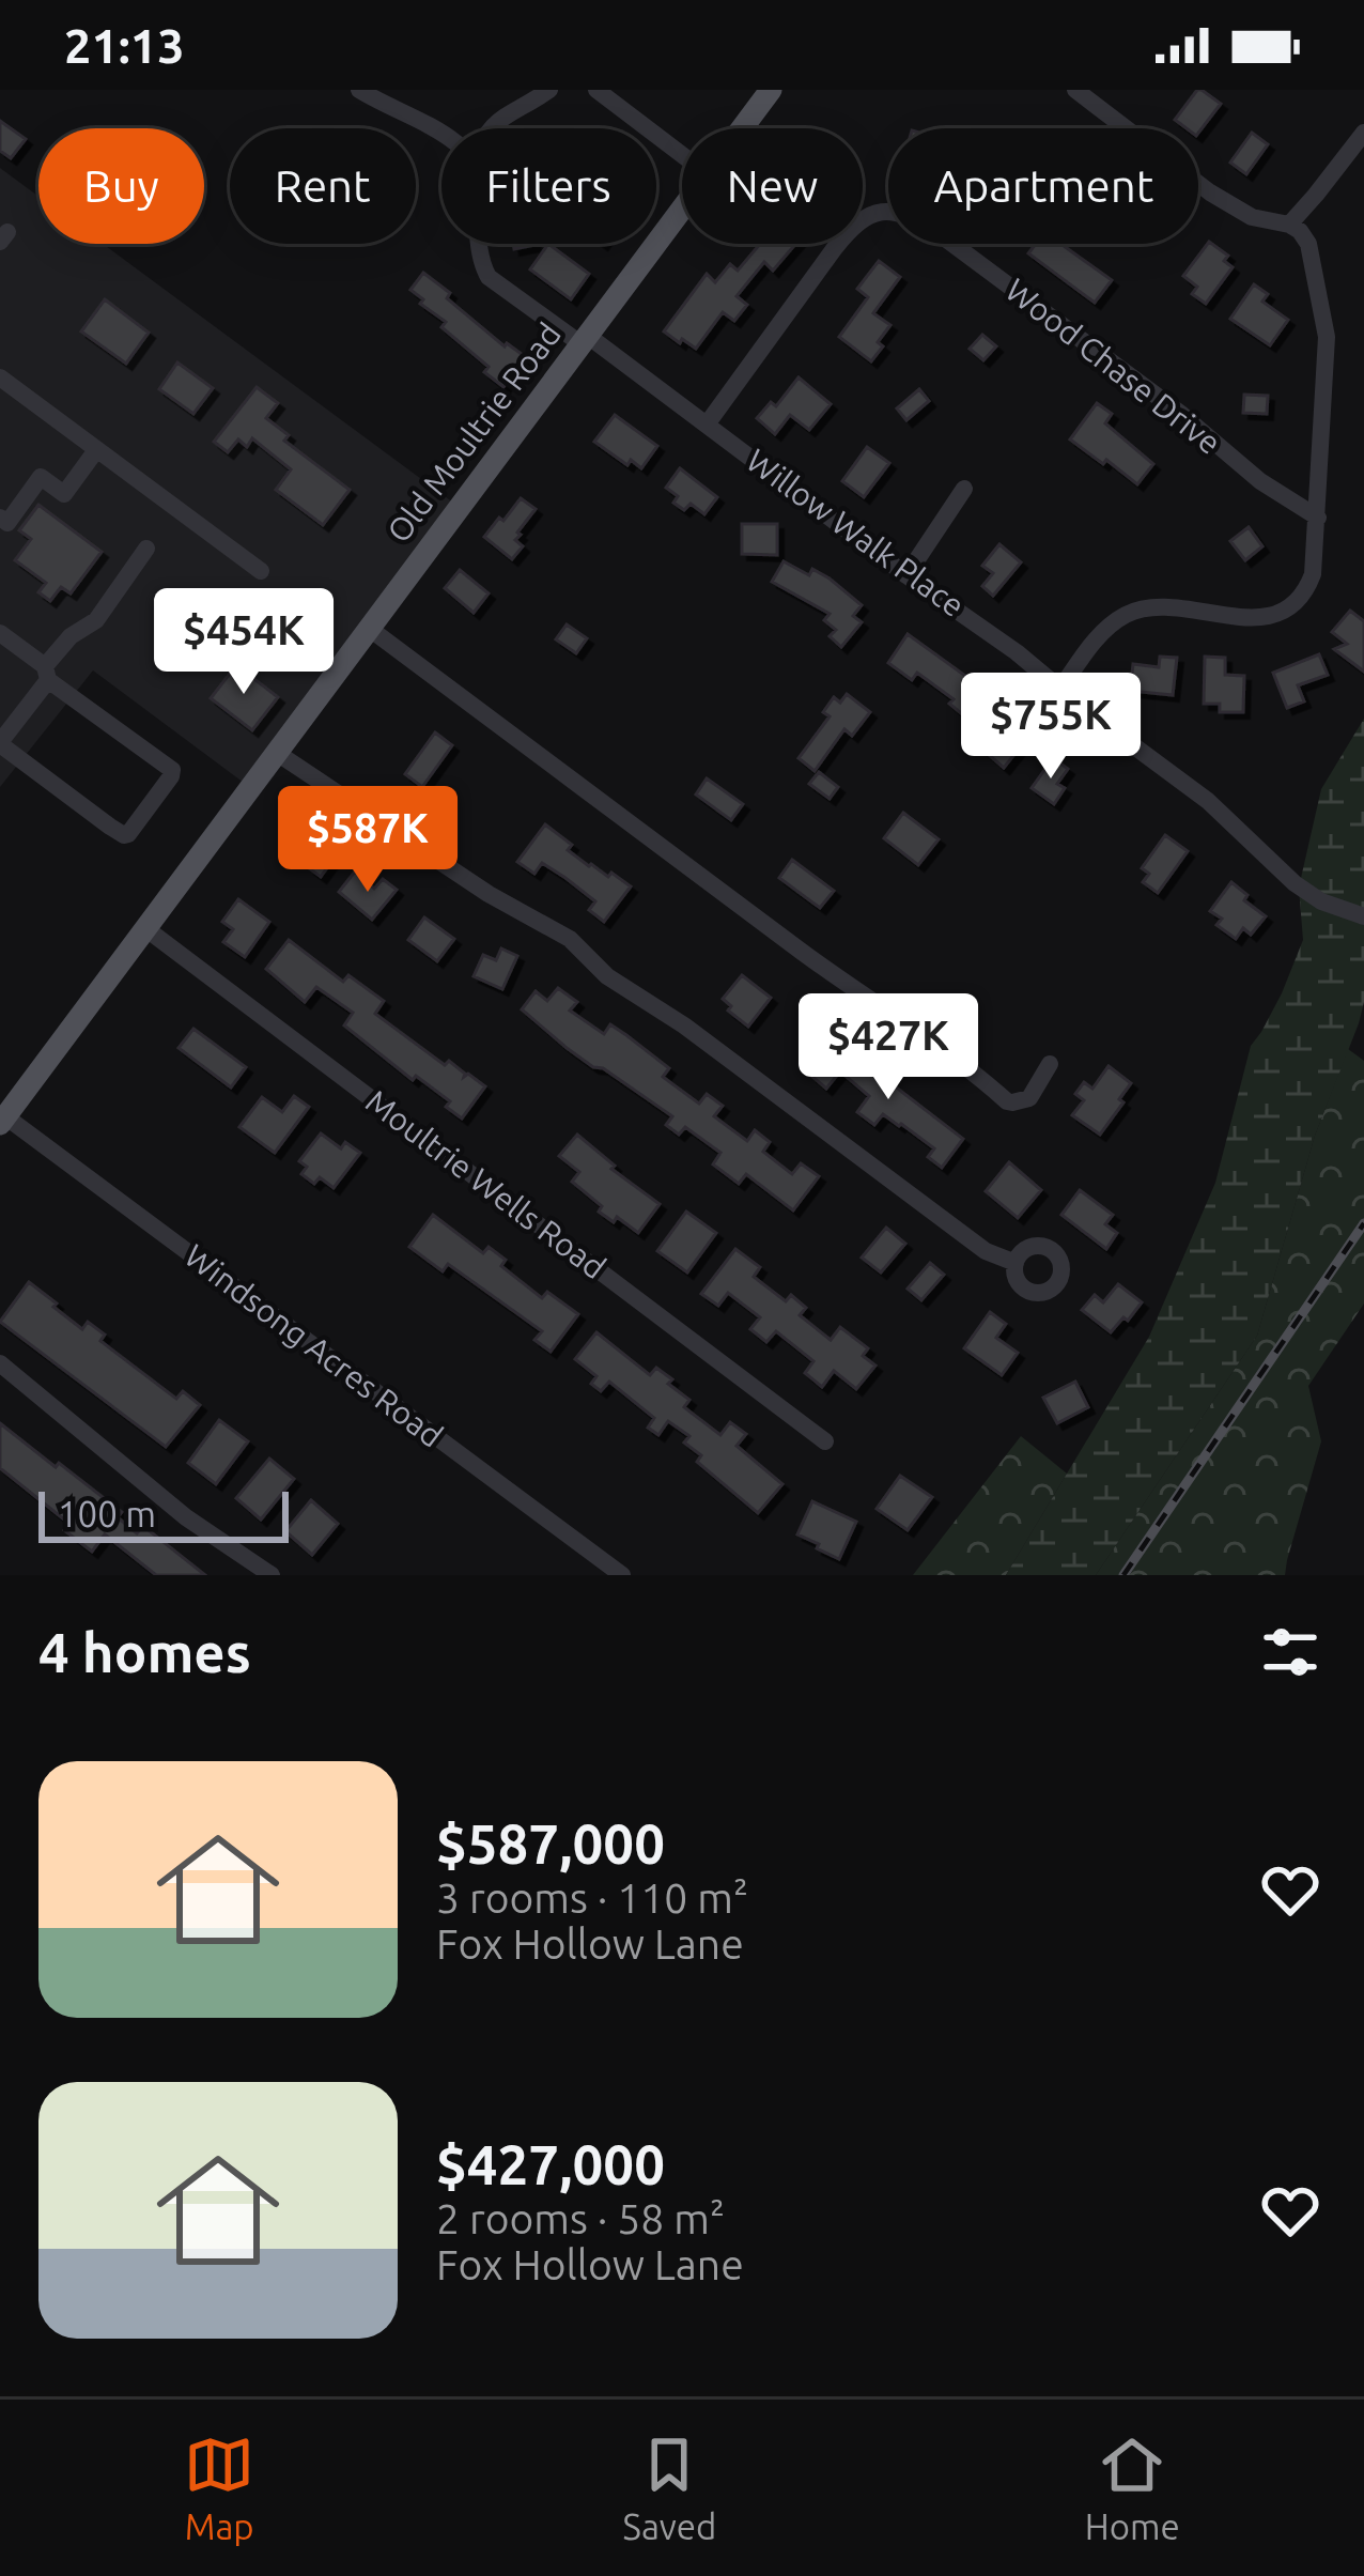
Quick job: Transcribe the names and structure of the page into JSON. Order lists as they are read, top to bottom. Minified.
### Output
{"streets":{"main road":["Old Moultrie Road"],"street":["Wood Chase Drive","Willow Walk Place","Moultrie Wells Road","Windsong Acres Road"]},"crossings":[["Wood Chase Drive","Willow Walk Place"],["Old Moultrie Road","Willow Walk Place"],["Old Moultrie Road","Moultrie Wells Road"],["Old Moultrie Road","Windsong Acres Road"]],"scale_bar":"100 m","page":{"status":"21:13","chip":["Buy","Rent","Filters","New","Apartment"],"price":["$454K","$755K","$587K","$427K"],"scale":"100 m","heading":"4 homes","list":[{"name":"$587,000","note":"3 rooms · 110 m² · Fox Hollow Lane"},{"name":"$427,000","note":"2 rooms · 58 m² · Fox Hollow Lane"}],"tabs":["Map","Saved","Home"]}}
